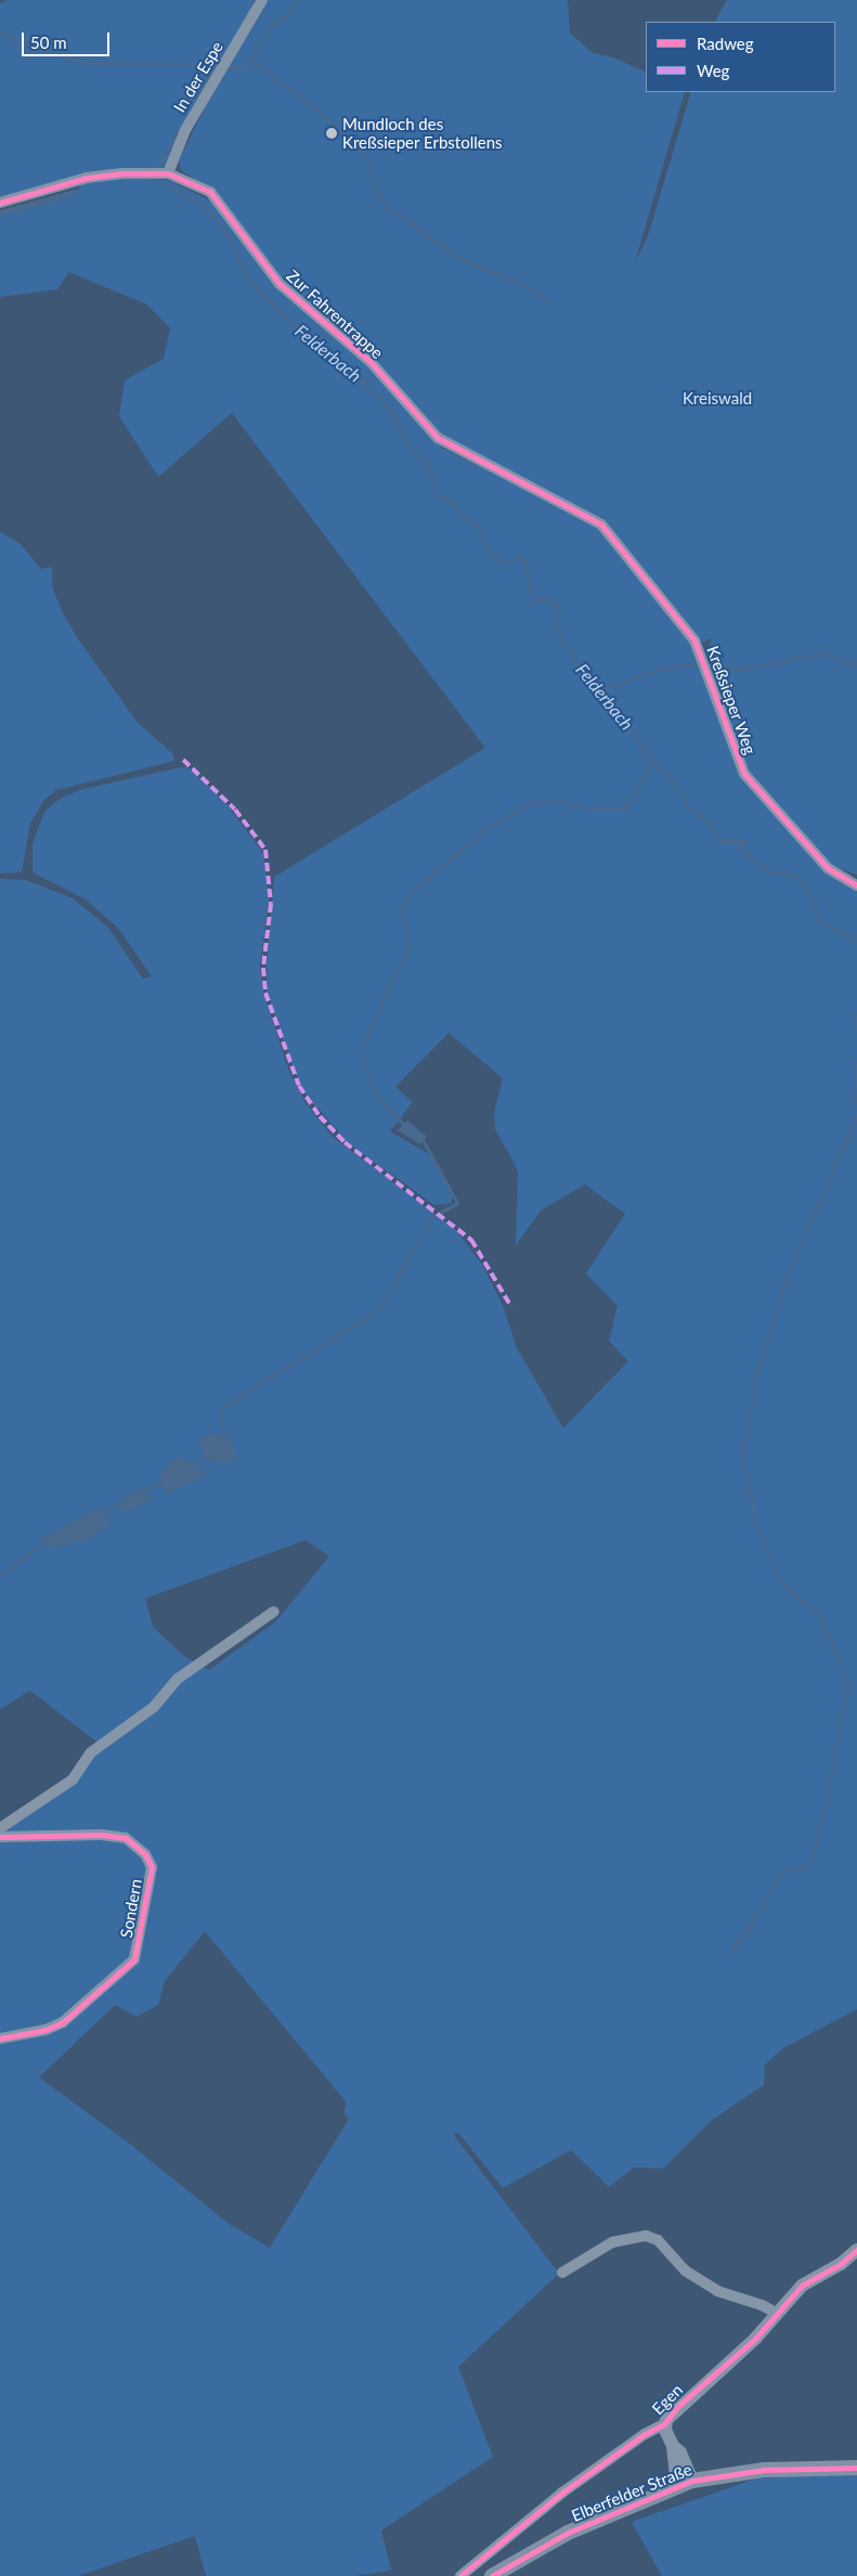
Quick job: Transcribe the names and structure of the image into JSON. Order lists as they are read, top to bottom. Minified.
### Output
{"streets":{"main road":["Elberfelder Straße"],"street":["In der Espe","Zur Fahrentrappe","Kreßsieper Weg","Sondern","Egen"]},"crossings":[["In der Espe","Zur Fahrentrappe"],["Zur Fahrentrappe","Kreßsieper Weg"],["Egen","Elberfelder Straße"]],"water":["Felderbach"],"parks":["Kreiswald"],"places":["Mundloch des Kreßsieper Erbstollens"],"legend":["Radweg","Weg"],"scale_bar":"50 m"}
